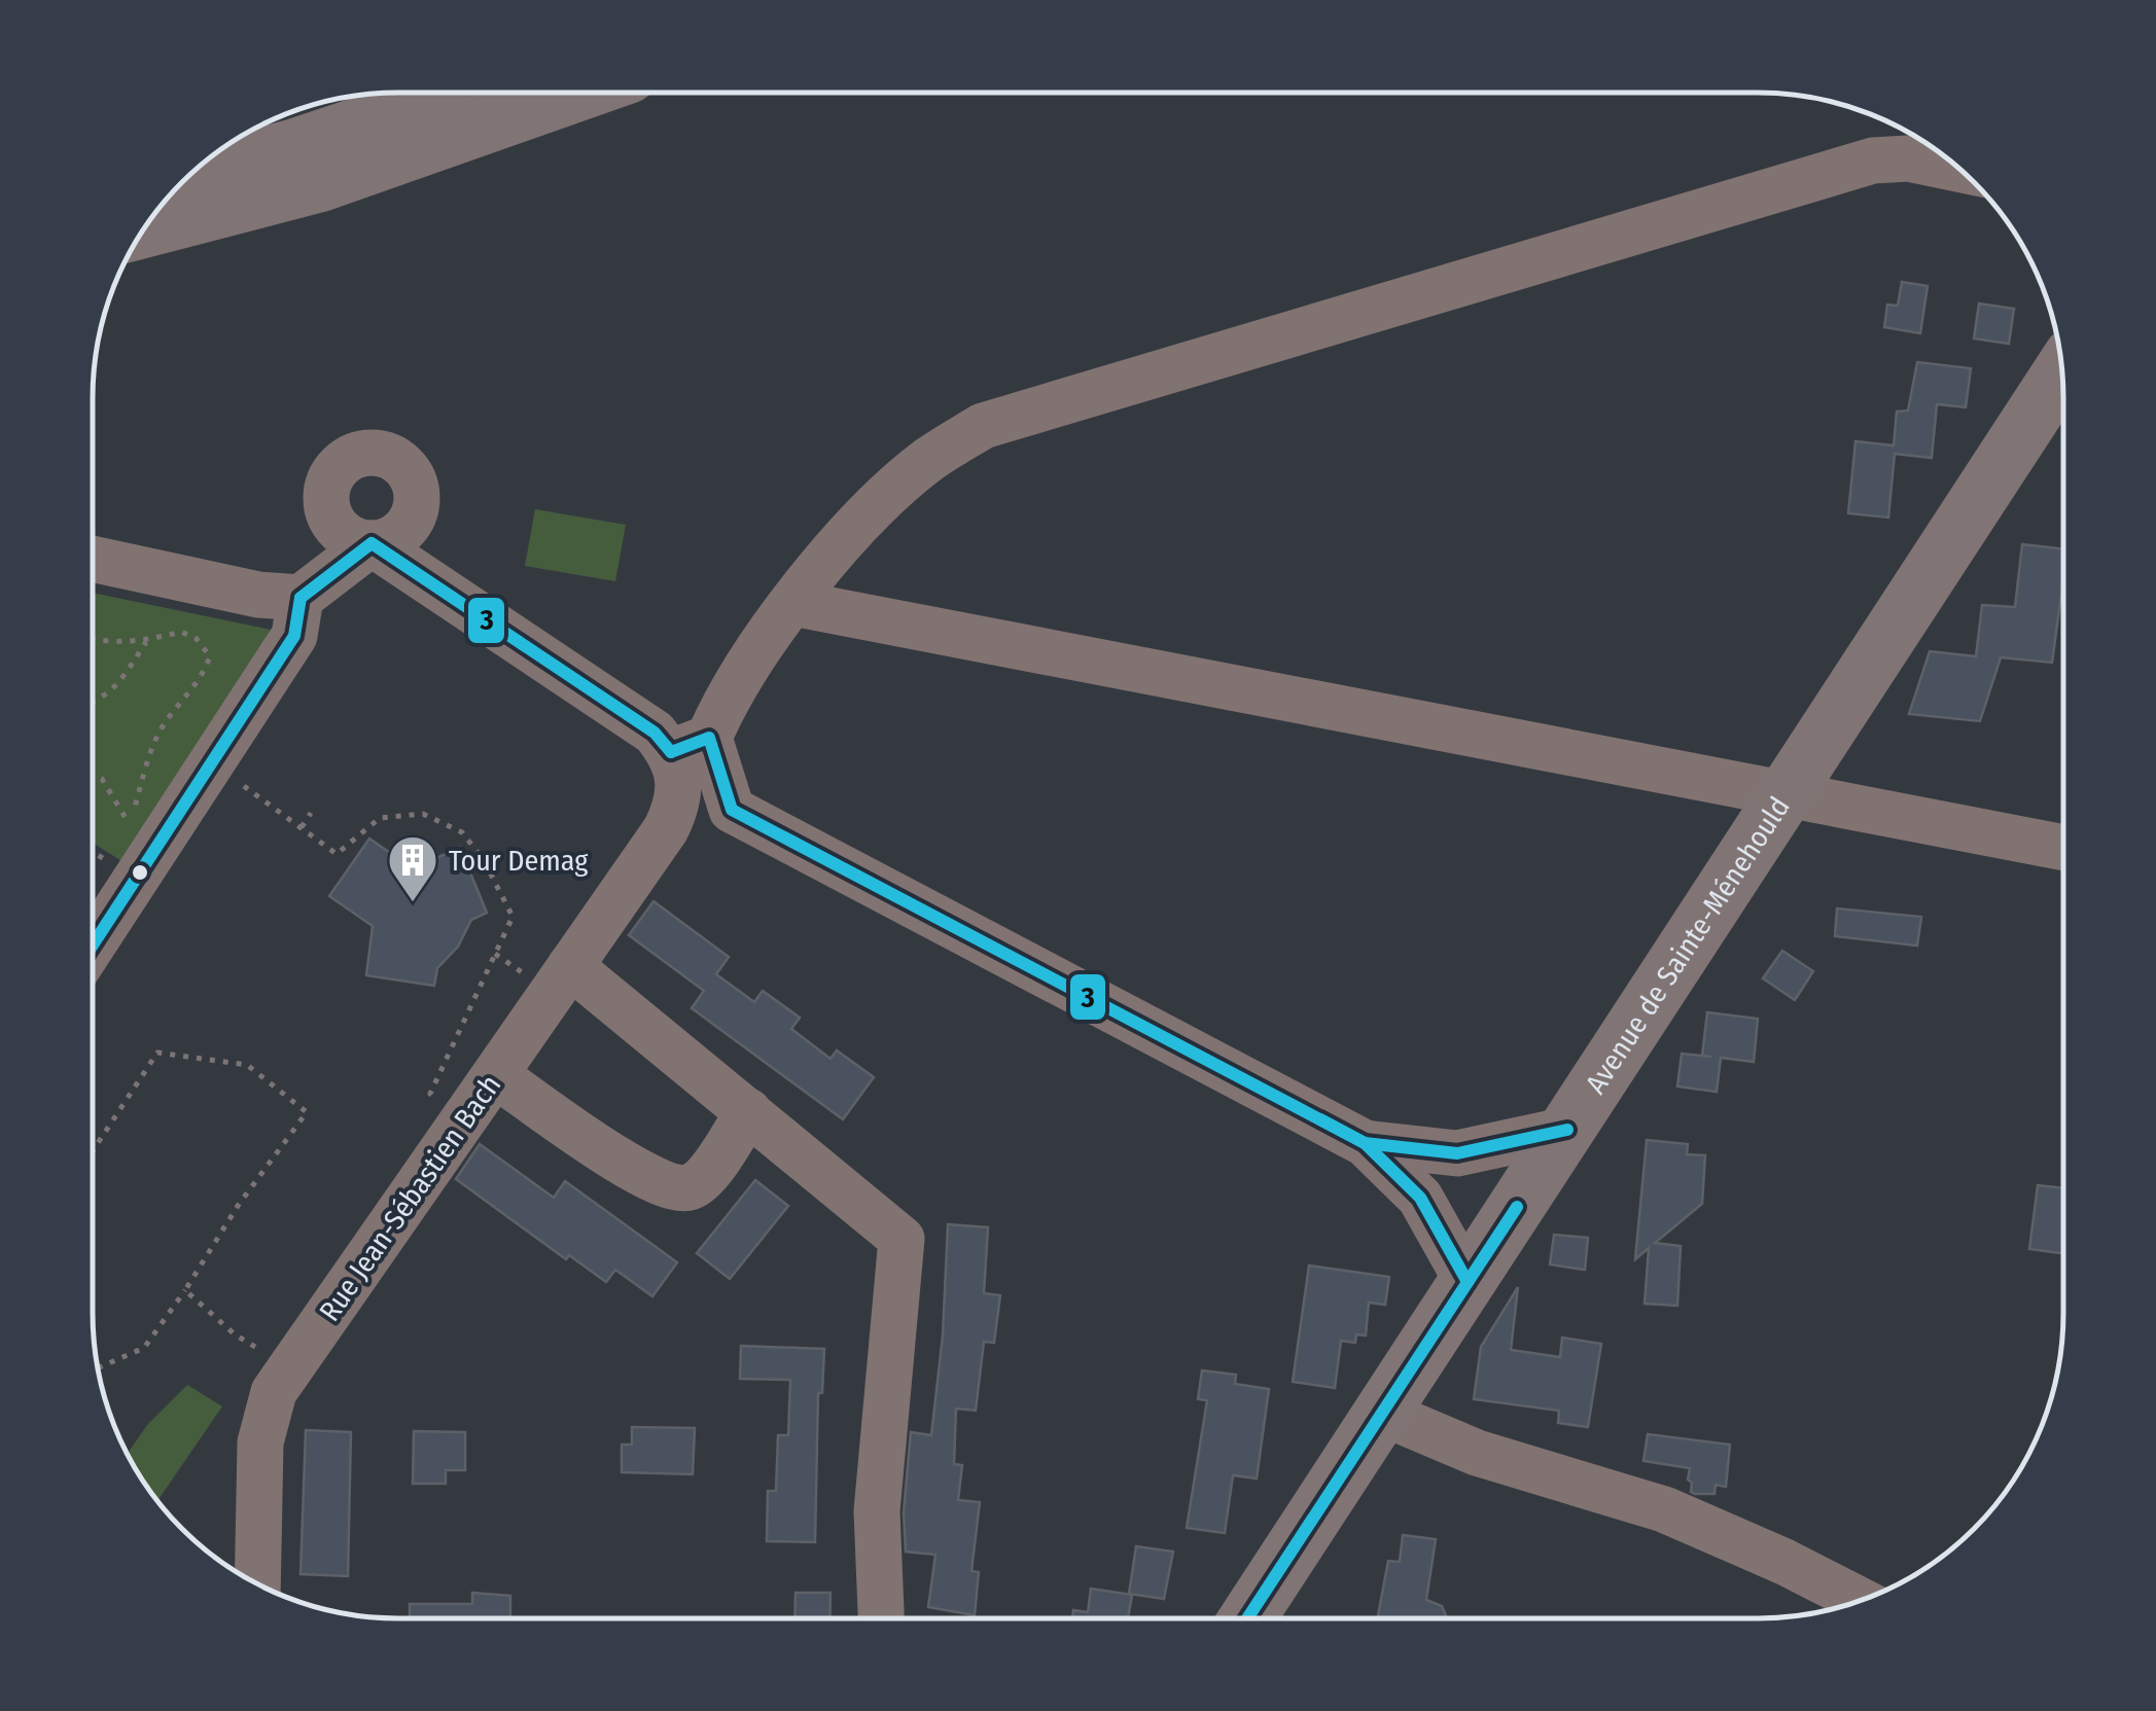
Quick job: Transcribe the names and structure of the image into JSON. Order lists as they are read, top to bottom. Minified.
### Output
{"streets":{"main road":["Avenue de Sainte-Ménehould"],"street":["Rue Jean-Sébastien Bach"]},"places":{"building":["Tour Demag"]},"lines":["transit line 3"]}
